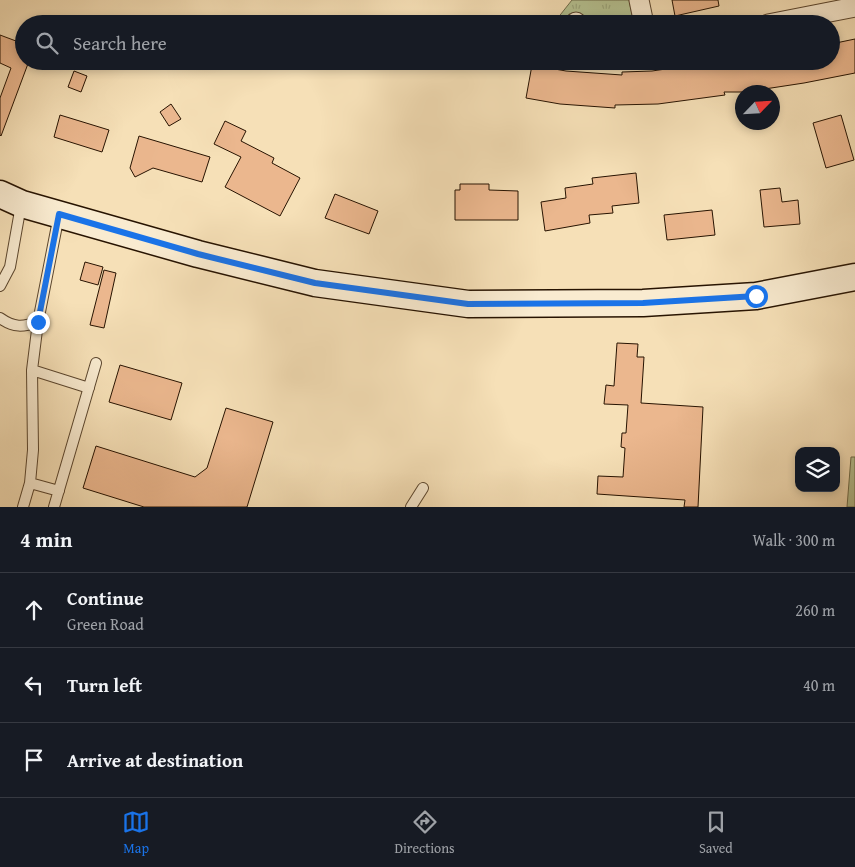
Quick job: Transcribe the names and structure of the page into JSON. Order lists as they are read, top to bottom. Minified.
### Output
{"north":"top right","page":{"search":"Search here","heading":["4 min","Walk · 300 m"],"list":[["Continue","Green Road","260 m"],["Turn left","40 m"],"Arrive at destination"],"nav":["Map","Directions","Saved"]}}
